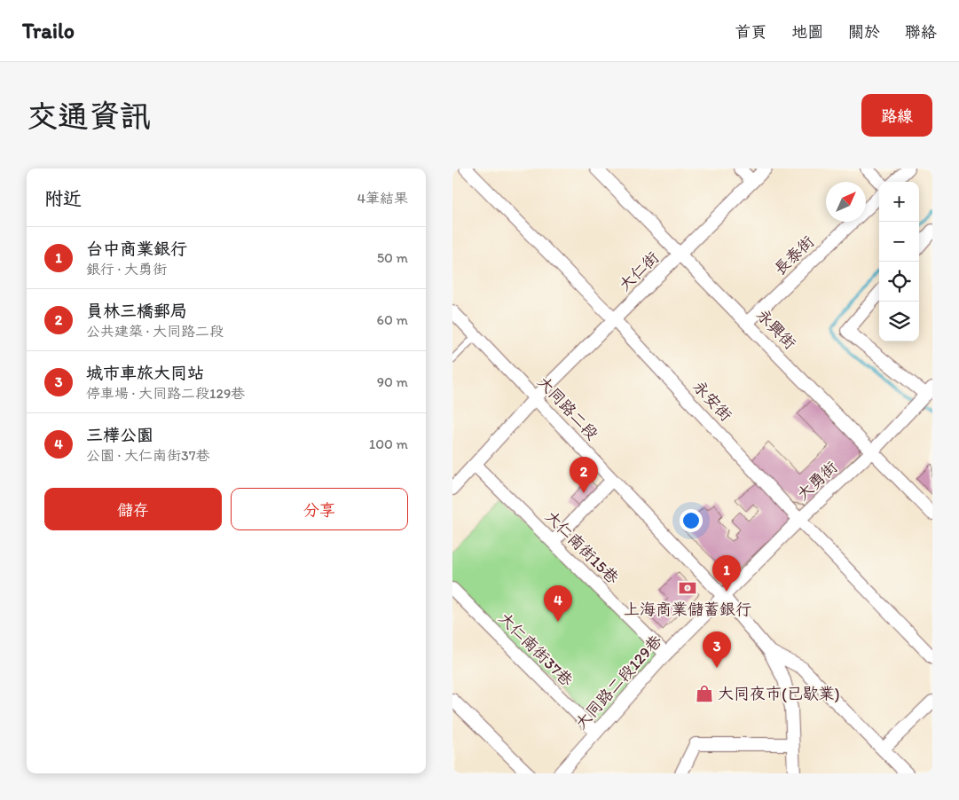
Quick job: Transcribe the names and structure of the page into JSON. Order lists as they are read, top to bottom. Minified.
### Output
{"streets":{"street":["長泰街","大仁街","永興街","永安街","大同路二段","大勇街","大仁南街15巷","大仁南街37巷","大同路二段129巷"]},"crossings":[["長泰街","永興街"],["大仁街","永興街"],["大仁街","永安街"],["大仁街","大同路二段"],["大仁街","大仁南街15巷"],["永興街","大勇街"],["永安街","大勇街"],["大同路二段","大勇街"],["大同路二段","大同路二段129巷"],["大勇街","大同路二段129巷"],["大仁南街15巷","大同路二段129巷"],["大仁南街37巷","大同路二段129巷"]],"places":{"bank":["上海商業儲蓄銀行"],"shop":["大同夜市(已歇業)"]},"north":"top right","page":{"header":"Trailo","nav":["首頁","地圖","關於","聯絡"],"buttons":["路線",["儲存","分享"]],"title":"交通資訊","heading":["附近","4筆結果"],"map_buttons":["+","−"],"list":[{"mark":"1","name":"台中商業銀行","note":"銀行 · 大勇街","value":"50 m"},{"mark":"2","name":"員林三橋郵局","note":"公共建築 · 大同路二段","value":"60 m"},{"mark":"3","name":"城市車旅大同站","note":"停車場 · 大同路二段129巷","value":"90 m"},{"mark":"4","name":"三樺公園","note":"公園 · 大仁南街37巷","value":"100 m"}],"pins":["2","1","4","3"]}}
